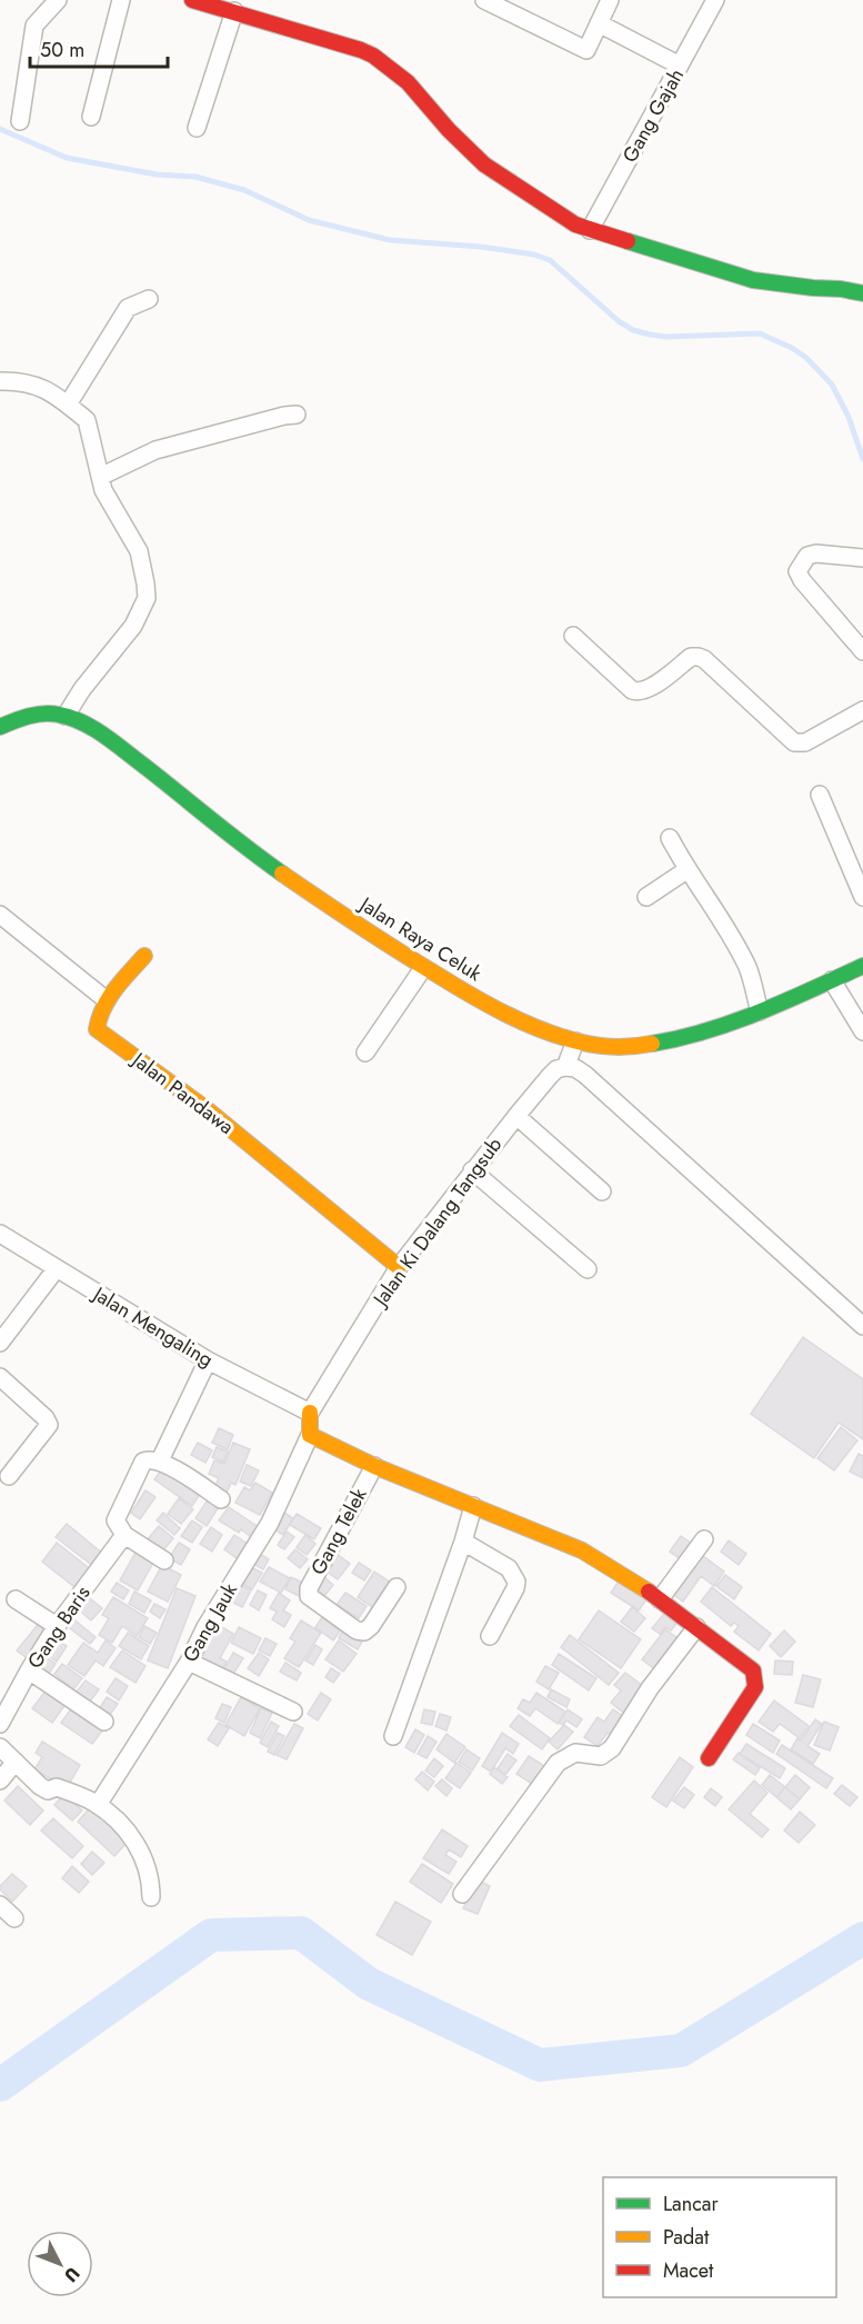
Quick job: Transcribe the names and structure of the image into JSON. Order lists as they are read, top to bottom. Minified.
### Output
{"streets":{"main road":["Jalan Raya Celuk","Jalan Pandawa"],"street":["Gang Gajah","Jalan Ki Dalang Tangsub","Jalan Mengaling","Gang Telek","Gang Jauk","Gang Baris"]},"crossings":[["Jalan Raya Celuk","Jalan Ki Dalang Tangsub"],["Jalan Pandawa","Jalan Ki Dalang Tangsub"],["Jalan Ki Dalang Tangsub","Jalan Mengaling"]],"legend":["Lancar","Padat","Macet"],"scale_bar":"50 m","north":"bottom right"}
